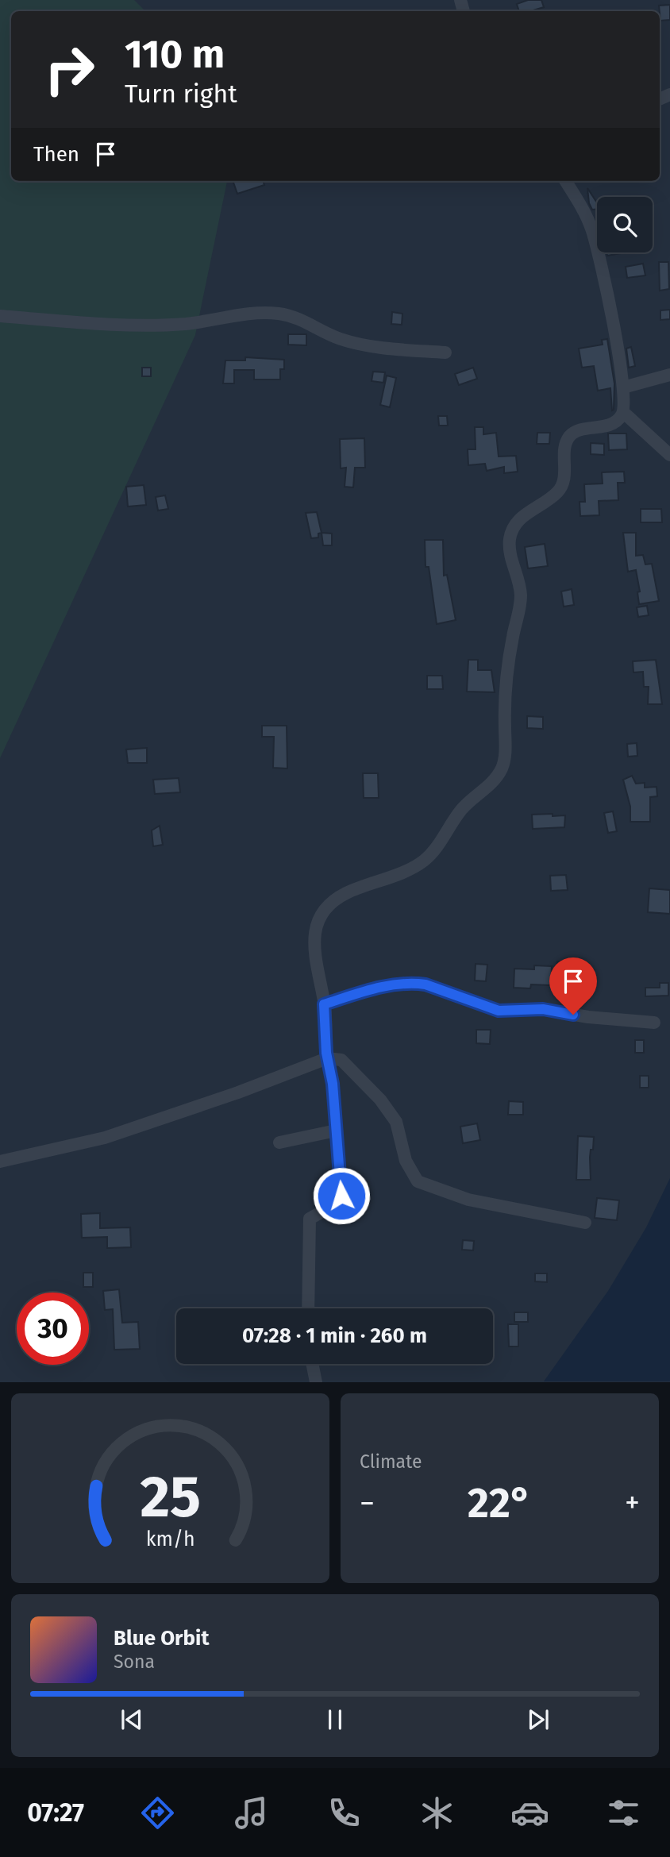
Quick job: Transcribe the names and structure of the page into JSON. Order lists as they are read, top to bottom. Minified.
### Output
{"page":{"turn":["110 m","Turn right"],"then":"Then","limit":"30","trip":"07:28 · 1 min · 260 m","tile":"Climate","heat":["−","22°","+"],"song":["Blue Orbit","Sona"],"tabs":"07:27","gauge":["25","km/h"]}}
